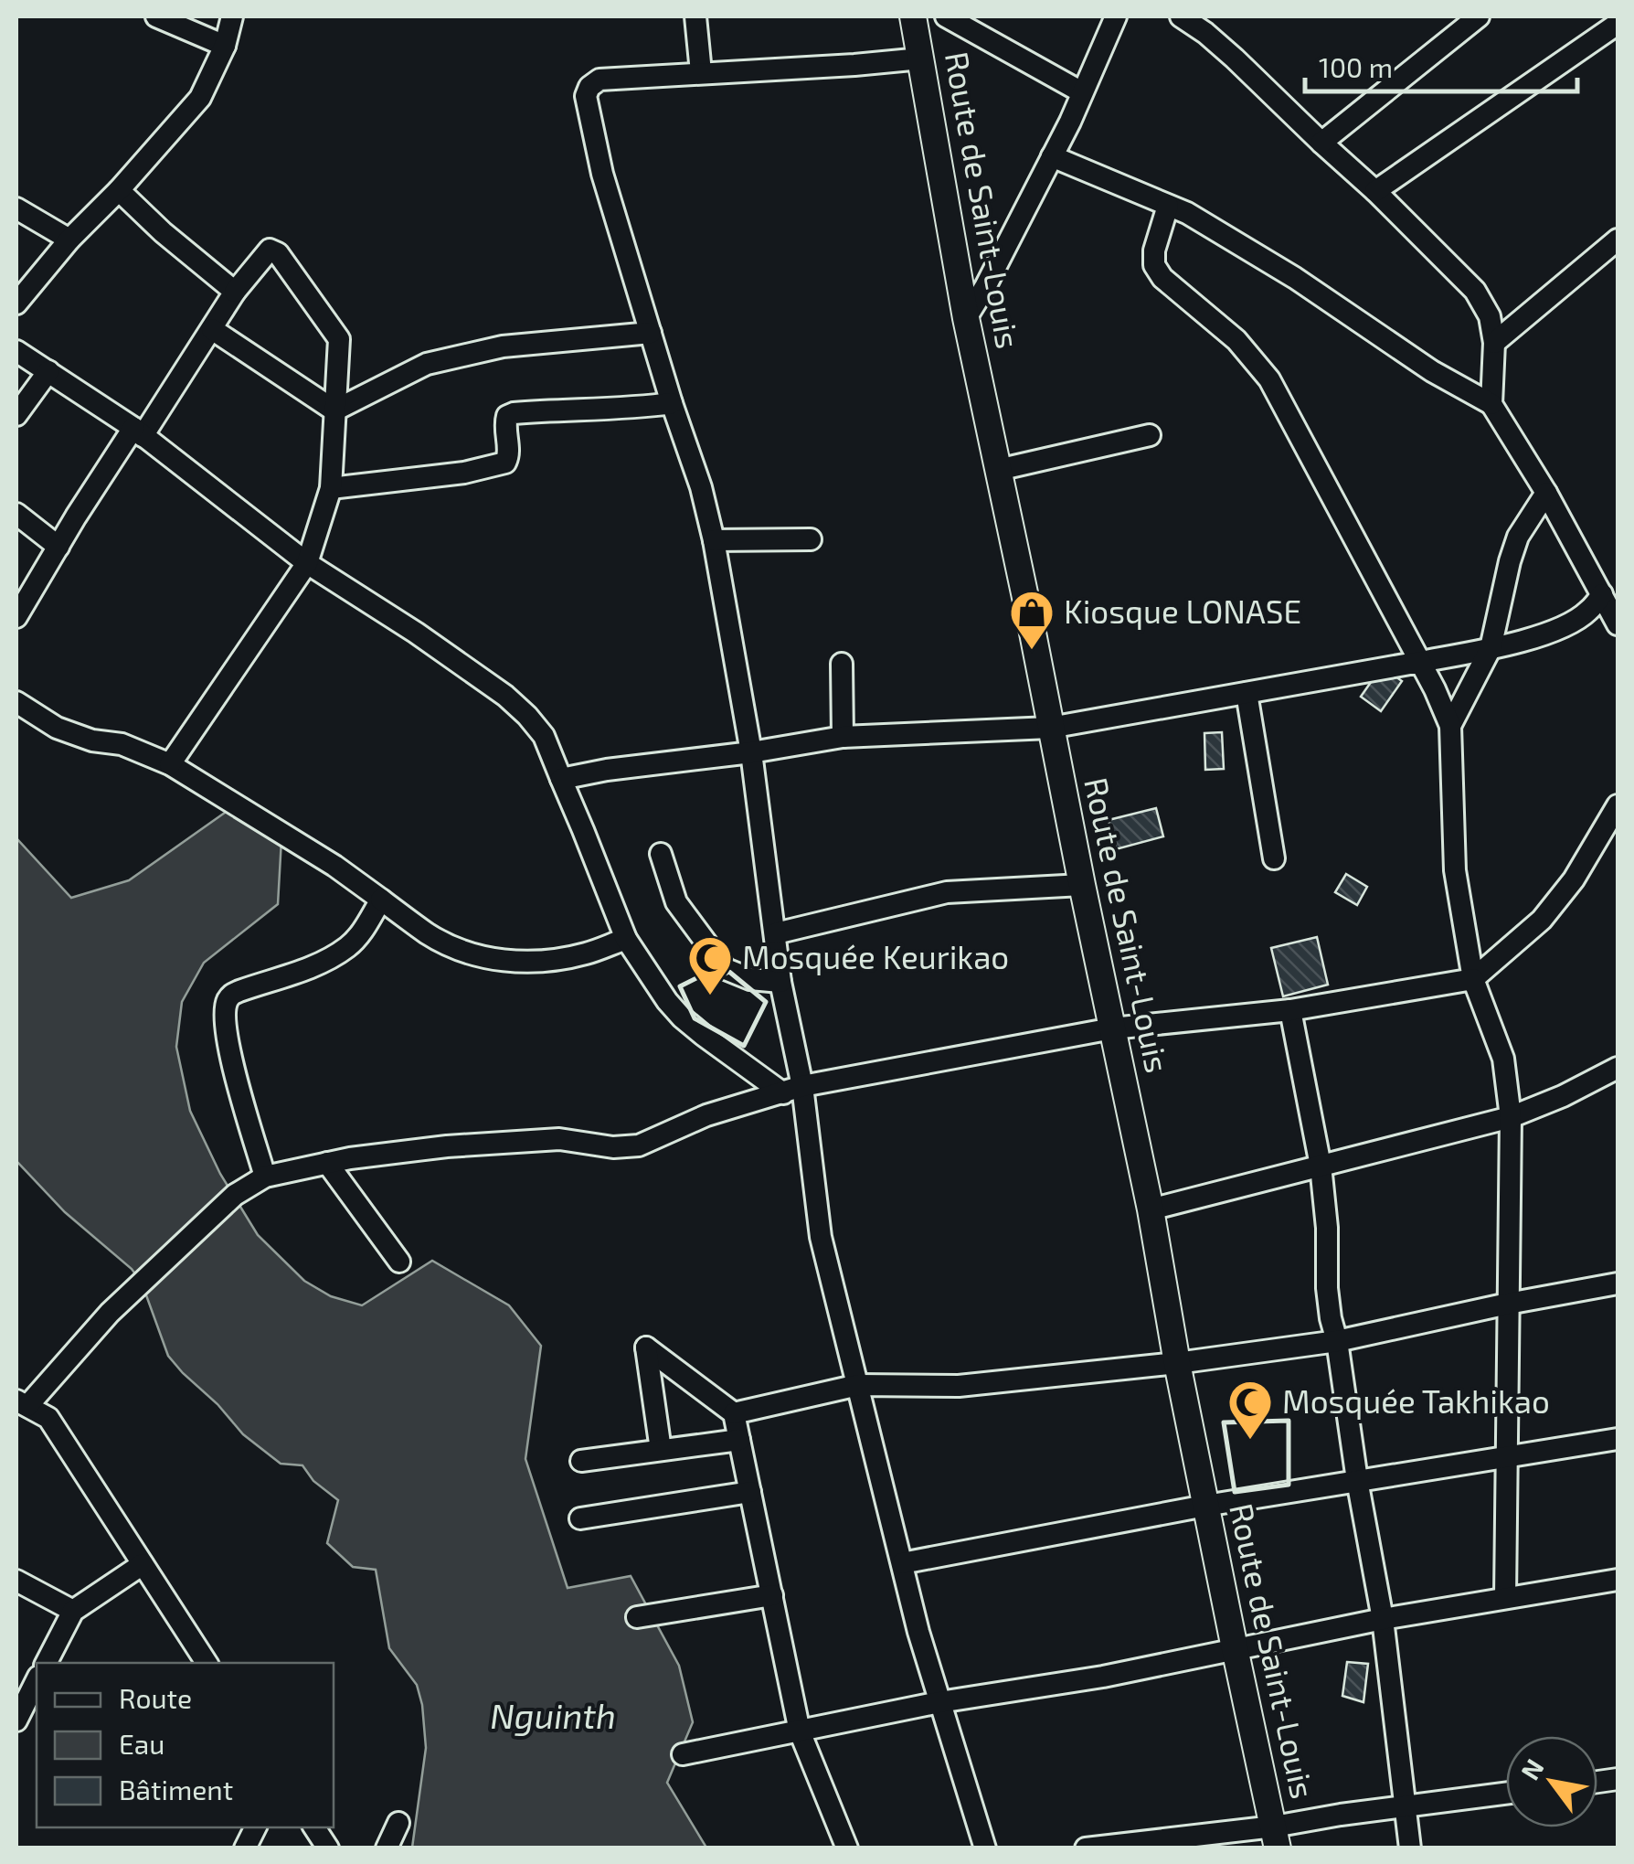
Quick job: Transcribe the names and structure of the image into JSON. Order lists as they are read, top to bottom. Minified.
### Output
{"streets":{"main road":["Route de Saint-Louis"]},"water":["Nguinth"],"places":{"shop":["Kiosque LONASE"],"mosque":["Mosquée Keurikao","Mosquée Takhikao"]},"legend":["Route","Eau","Bâtiment"],"scale_bar":"100 m","north":"top left"}
